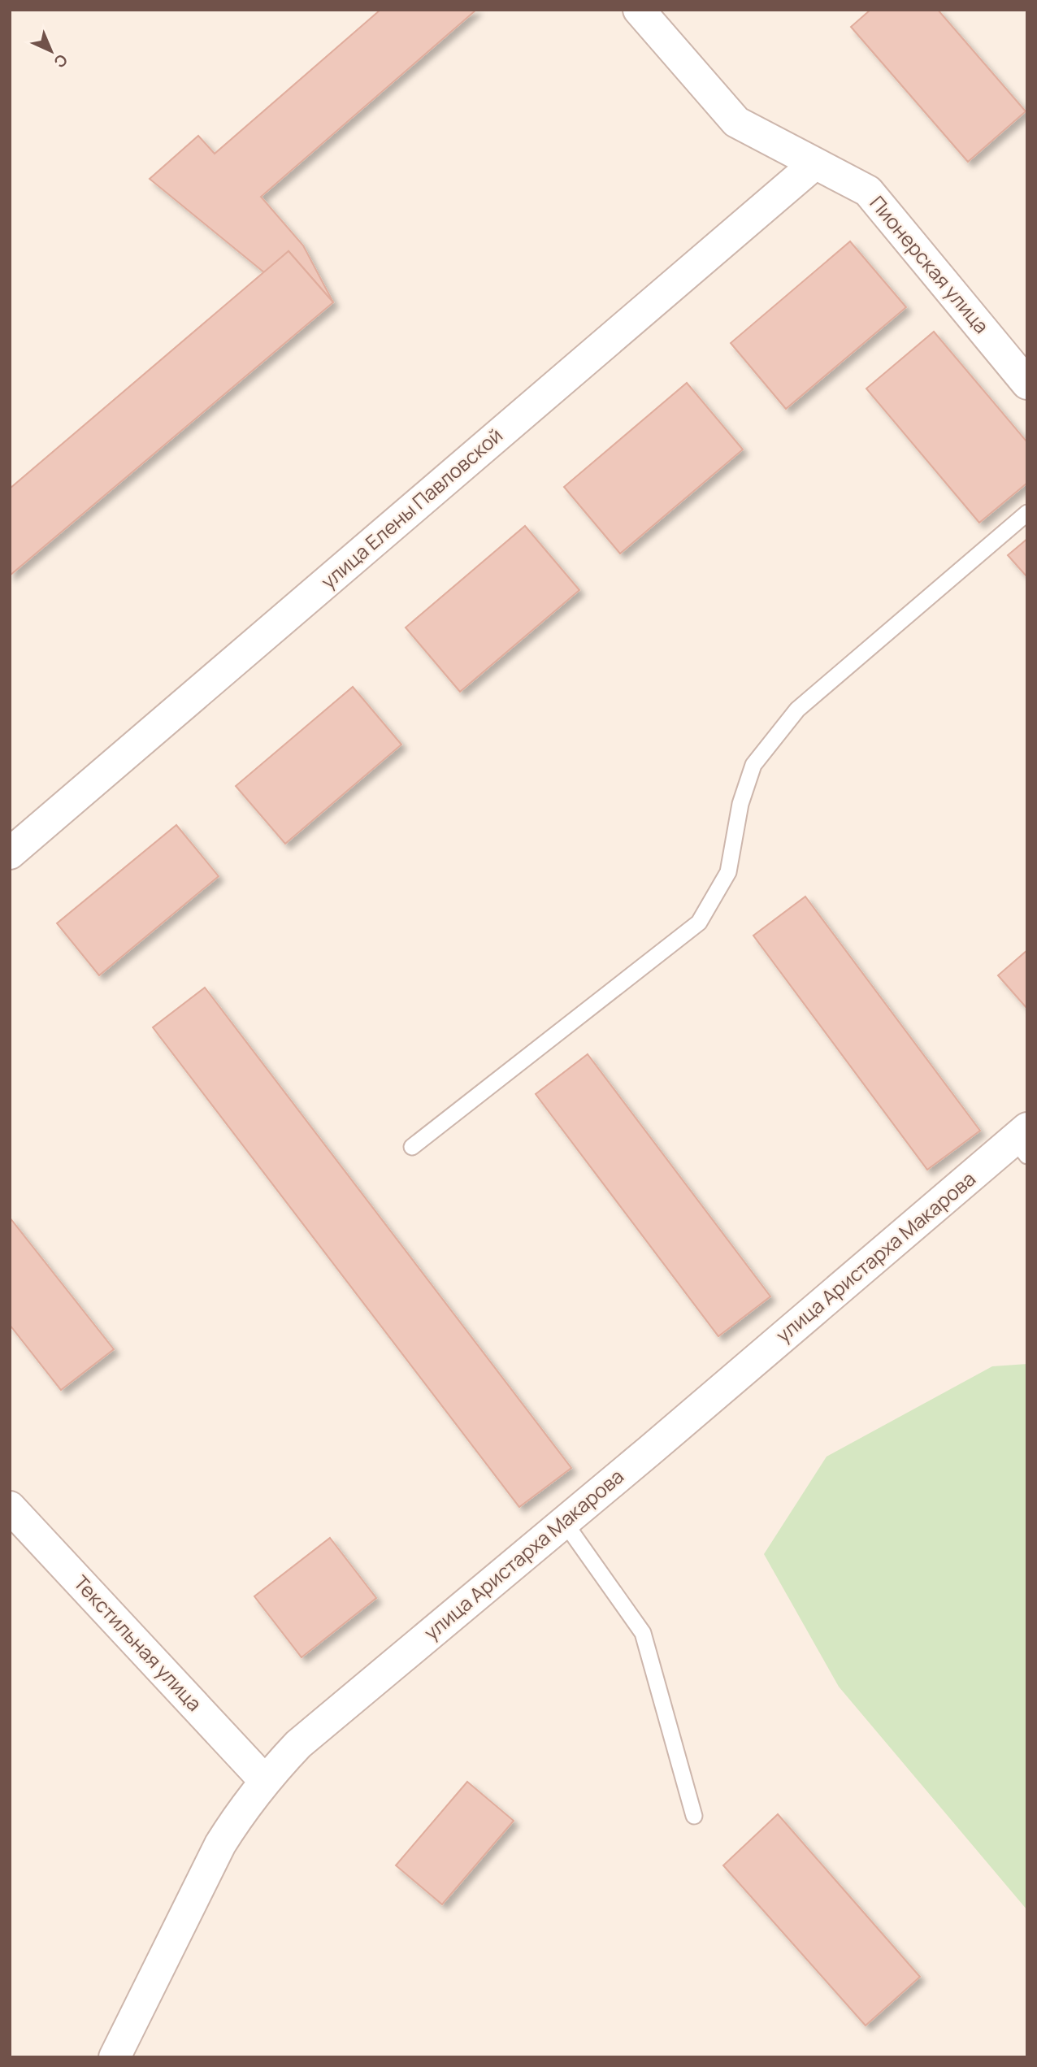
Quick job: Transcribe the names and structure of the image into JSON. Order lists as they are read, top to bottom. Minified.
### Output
{"streets":{"street":["Пионерская улица","улица Елены Павловской","улица Аристарха Макарова","Текстильная улица"]},"crossings":[["Пионерская улица","улица Елены Павловской"],["улица Аристарха Макарова","Текстильная улица"]],"north":"bottom right"}
